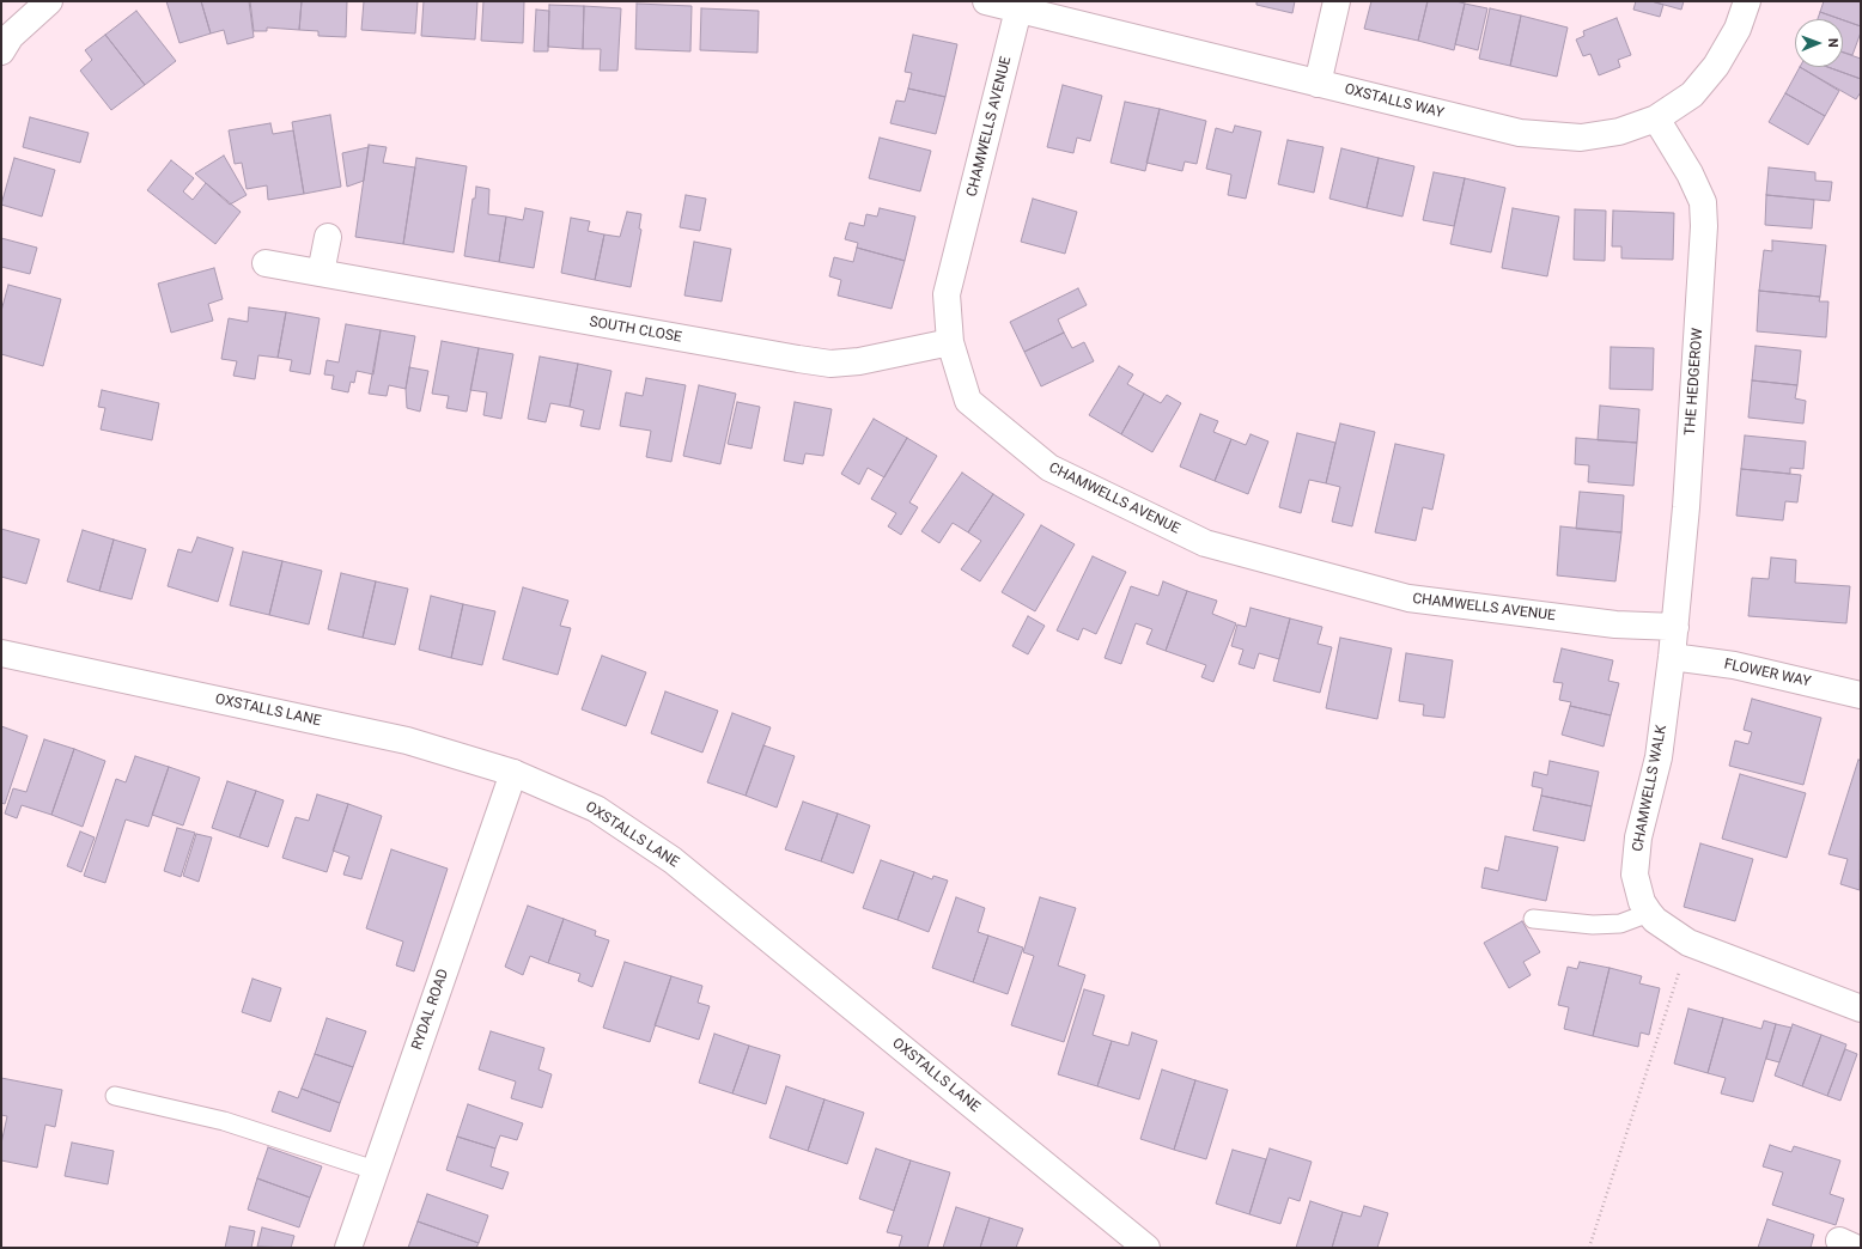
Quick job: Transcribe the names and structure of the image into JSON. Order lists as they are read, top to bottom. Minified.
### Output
{"streets":{"street":["OXSTALLS WAY","CHAMWELLS AVENUE","SOUTH CLOSE","THE HEDGEROW","FLOWER WAY","OXSTALLS LANE","CHAMWELLS WALK","RYDAL ROAD"]},"crossings":[["OXSTALLS WAY","CHAMWELLS AVENUE"],["OXSTALLS WAY","THE HEDGEROW"],["CHAMWELLS AVENUE","SOUTH CLOSE"],["CHAMWELLS AVENUE","THE HEDGEROW"],["THE HEDGEROW","FLOWER WAY"],["THE HEDGEROW","CHAMWELLS WALK"],["FLOWER WAY","CHAMWELLS WALK"],["OXSTALLS LANE","RYDAL ROAD"]],"north":"right"}
